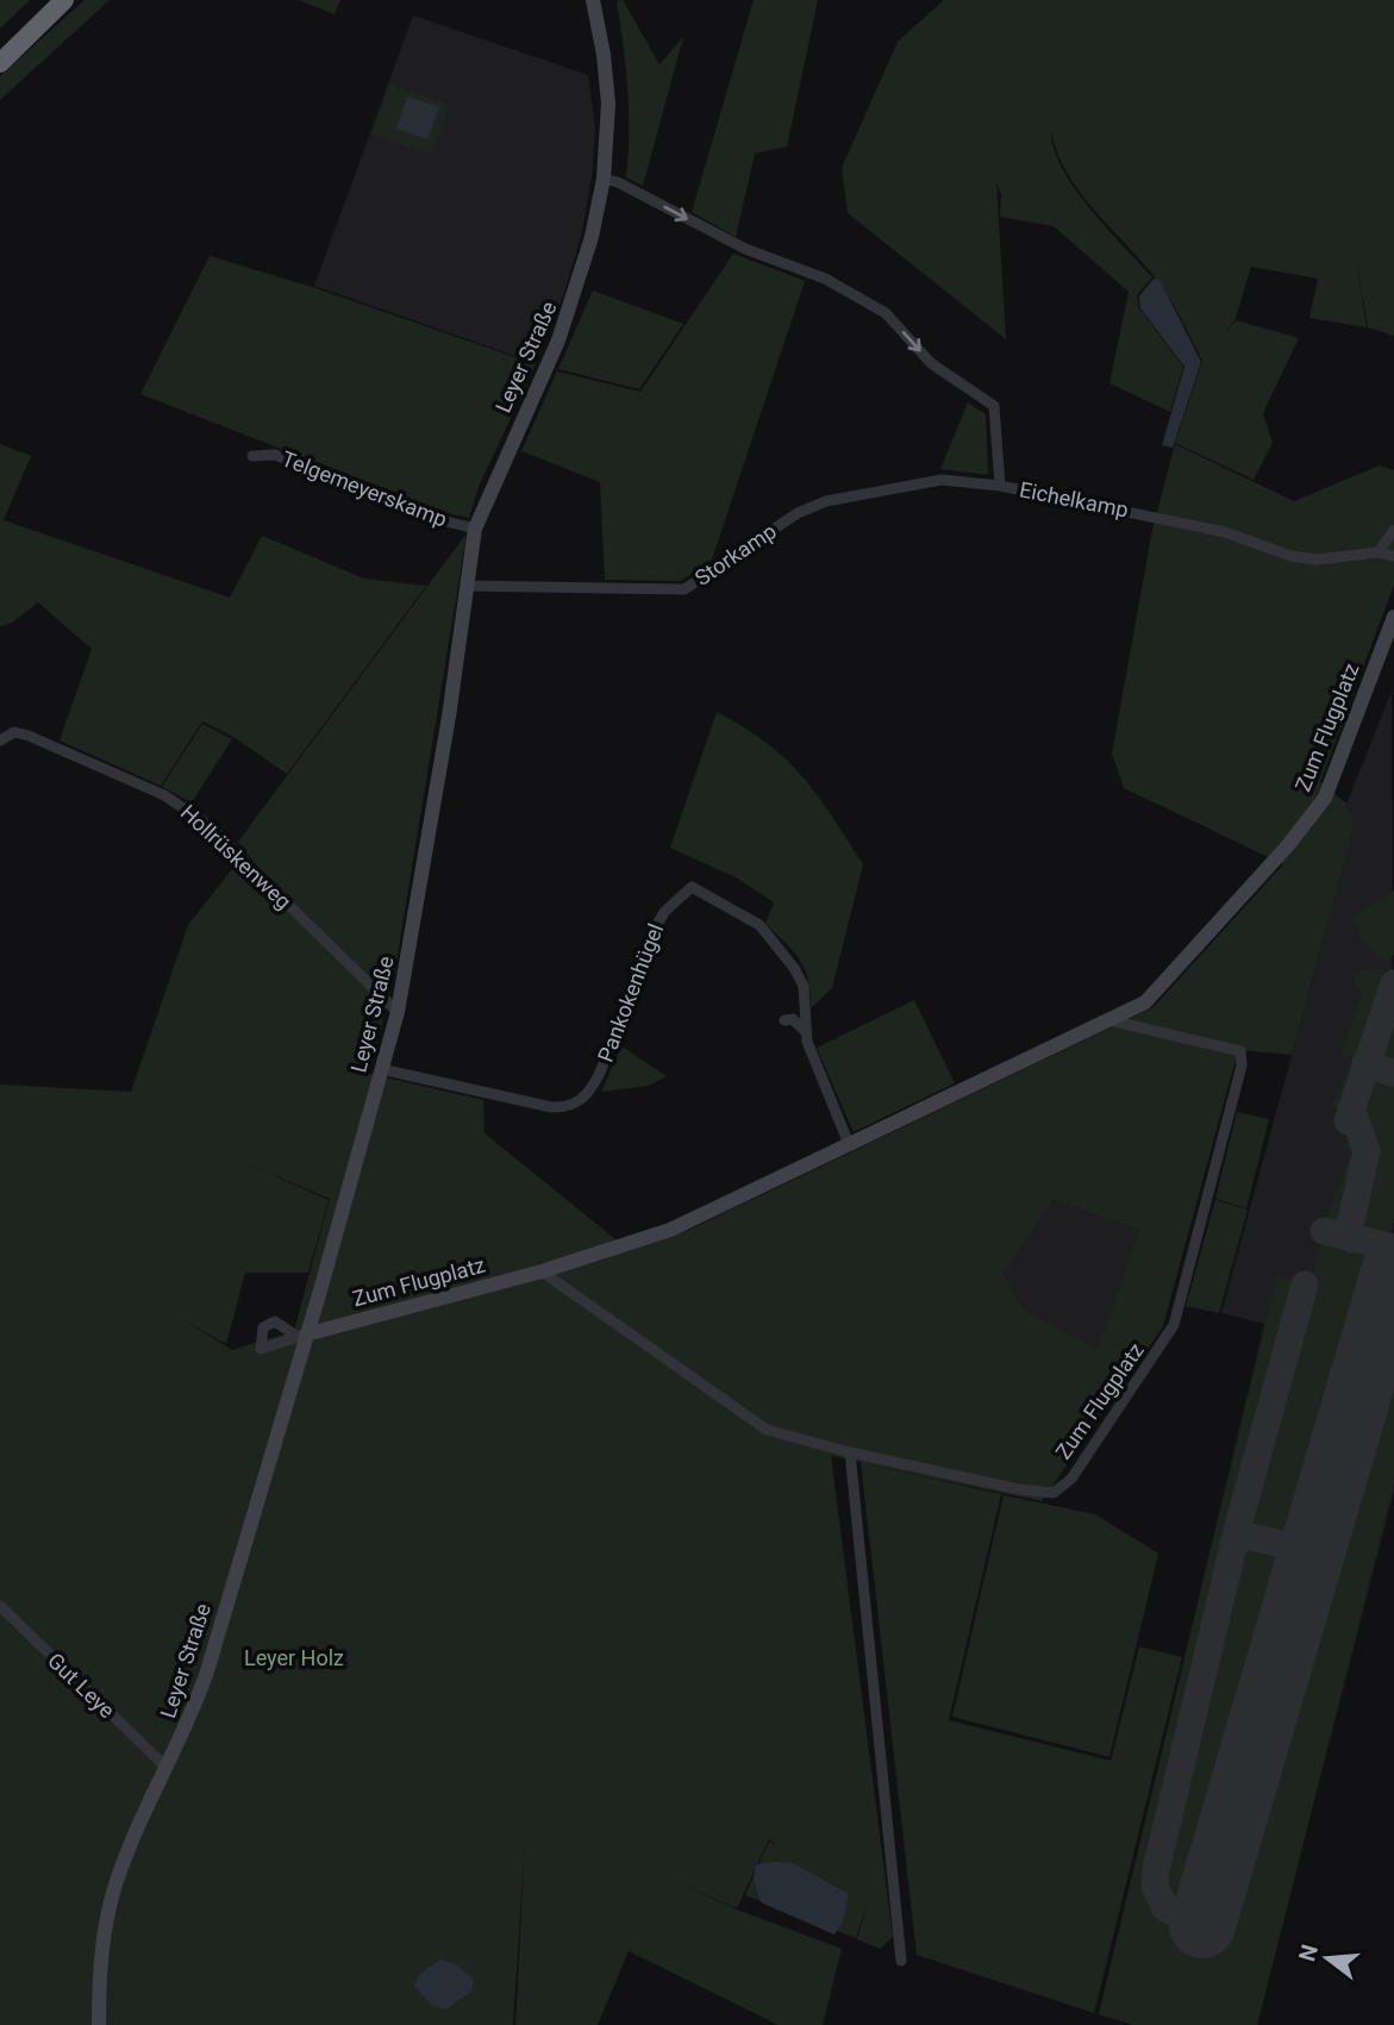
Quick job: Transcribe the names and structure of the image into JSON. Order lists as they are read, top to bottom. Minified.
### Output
{"streets":{"street":["Leyer Straße","Telgemeyerskamp","Eichelkamp","Storkamp","Zum Flugplatz","Hollrüskenweg","Pankokenhügel","Gut Leye"]},"crossings":[["Leyer Straße","Telgemeyerskamp"],["Leyer Straße","Eichelkamp"],["Leyer Straße","Storkamp"],["Leyer Straße","Zum Flugplatz"],["Leyer Straße","Hollrüskenweg"],["Leyer Straße","Pankokenhügel"],["Eichelkamp","Storkamp"],["Zum Flugplatz","Pankokenhügel"]],"one_way":["Eichelkamp"],"parks":["Leyer Holz"],"north":"left"}
